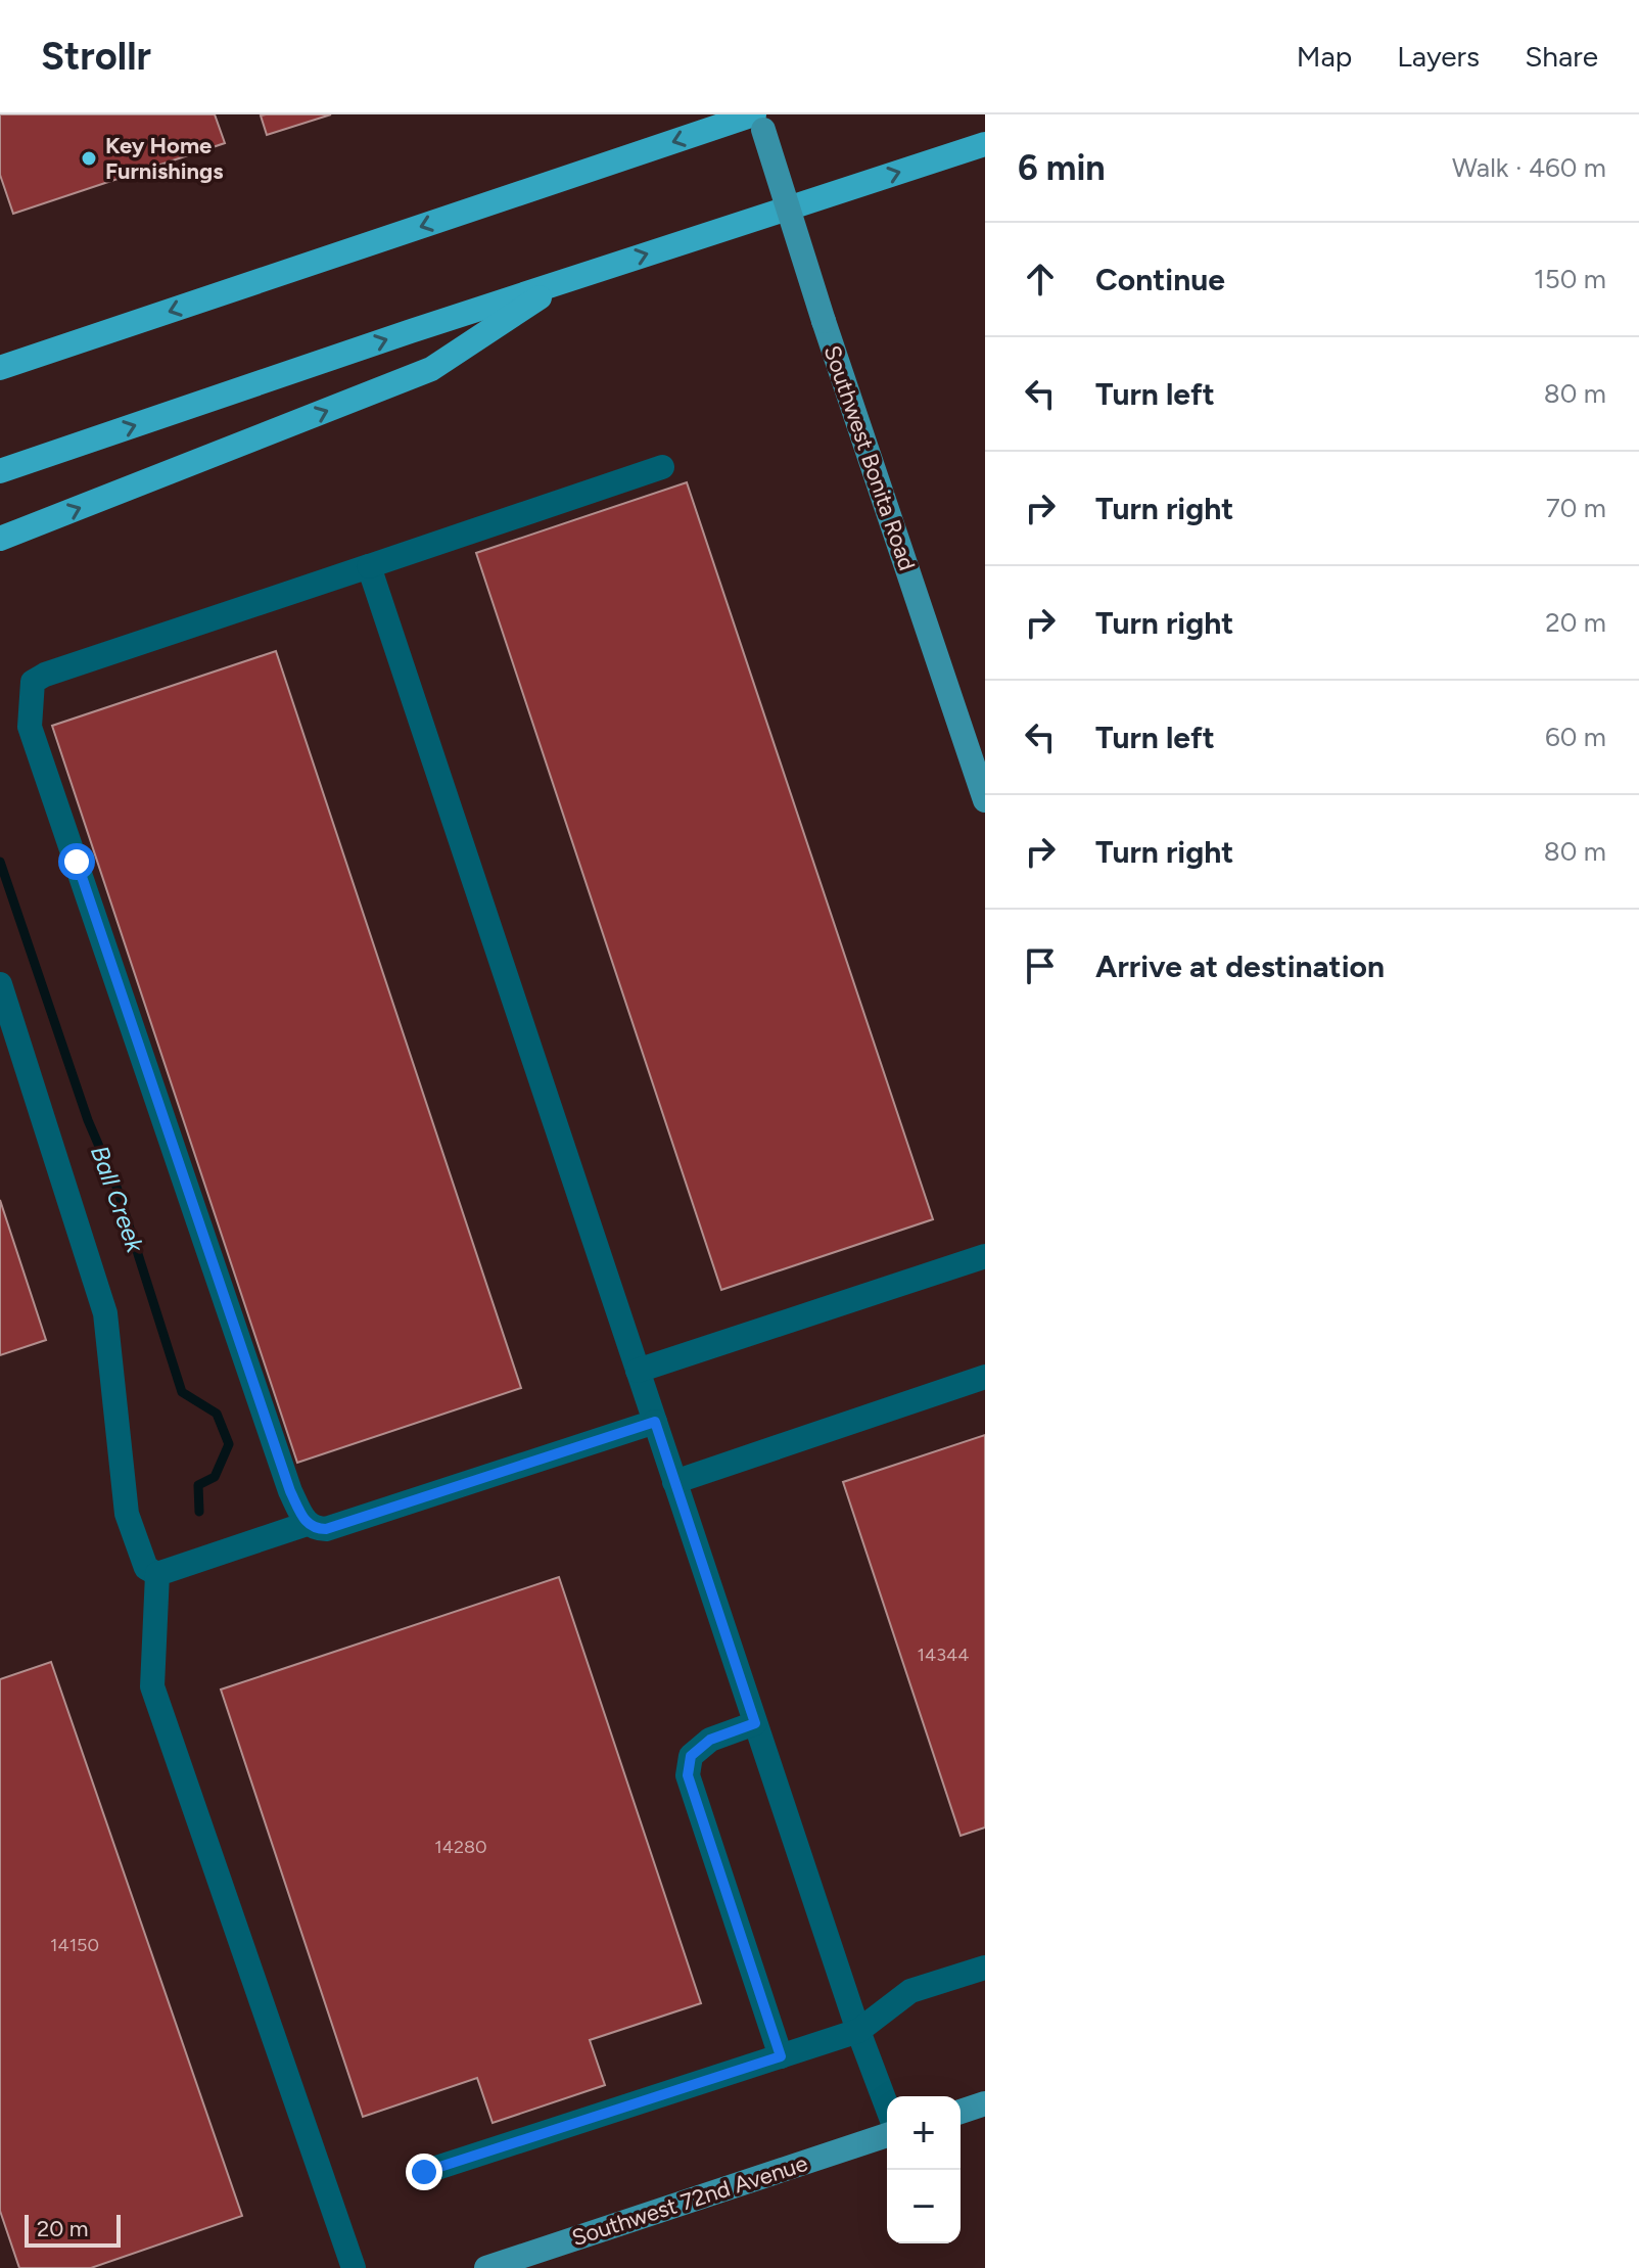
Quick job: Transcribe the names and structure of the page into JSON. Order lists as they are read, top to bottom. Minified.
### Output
{"streets":{"main road":["Southwest Bonita Road","Southwest 72nd Avenue"]},"water":["Ball Creek"],"places":["Key Home Furnishings"],"house_numbers":["14344","14280","14150"],"scale_bar":"20 m","page":{"header":"Strollr","nav":["Map","Layers","Share"],"heading":["6 min","Walk · 460 m"],"list":[["Continue","150 m"],["Turn left","80 m"],["Turn right","70 m"],["Turn right","20 m"],["Turn left","60 m"],["Turn right","80 m"],"Arrive at destination"],"map_buttons":["+","−"],"scale":"20 m"}}
